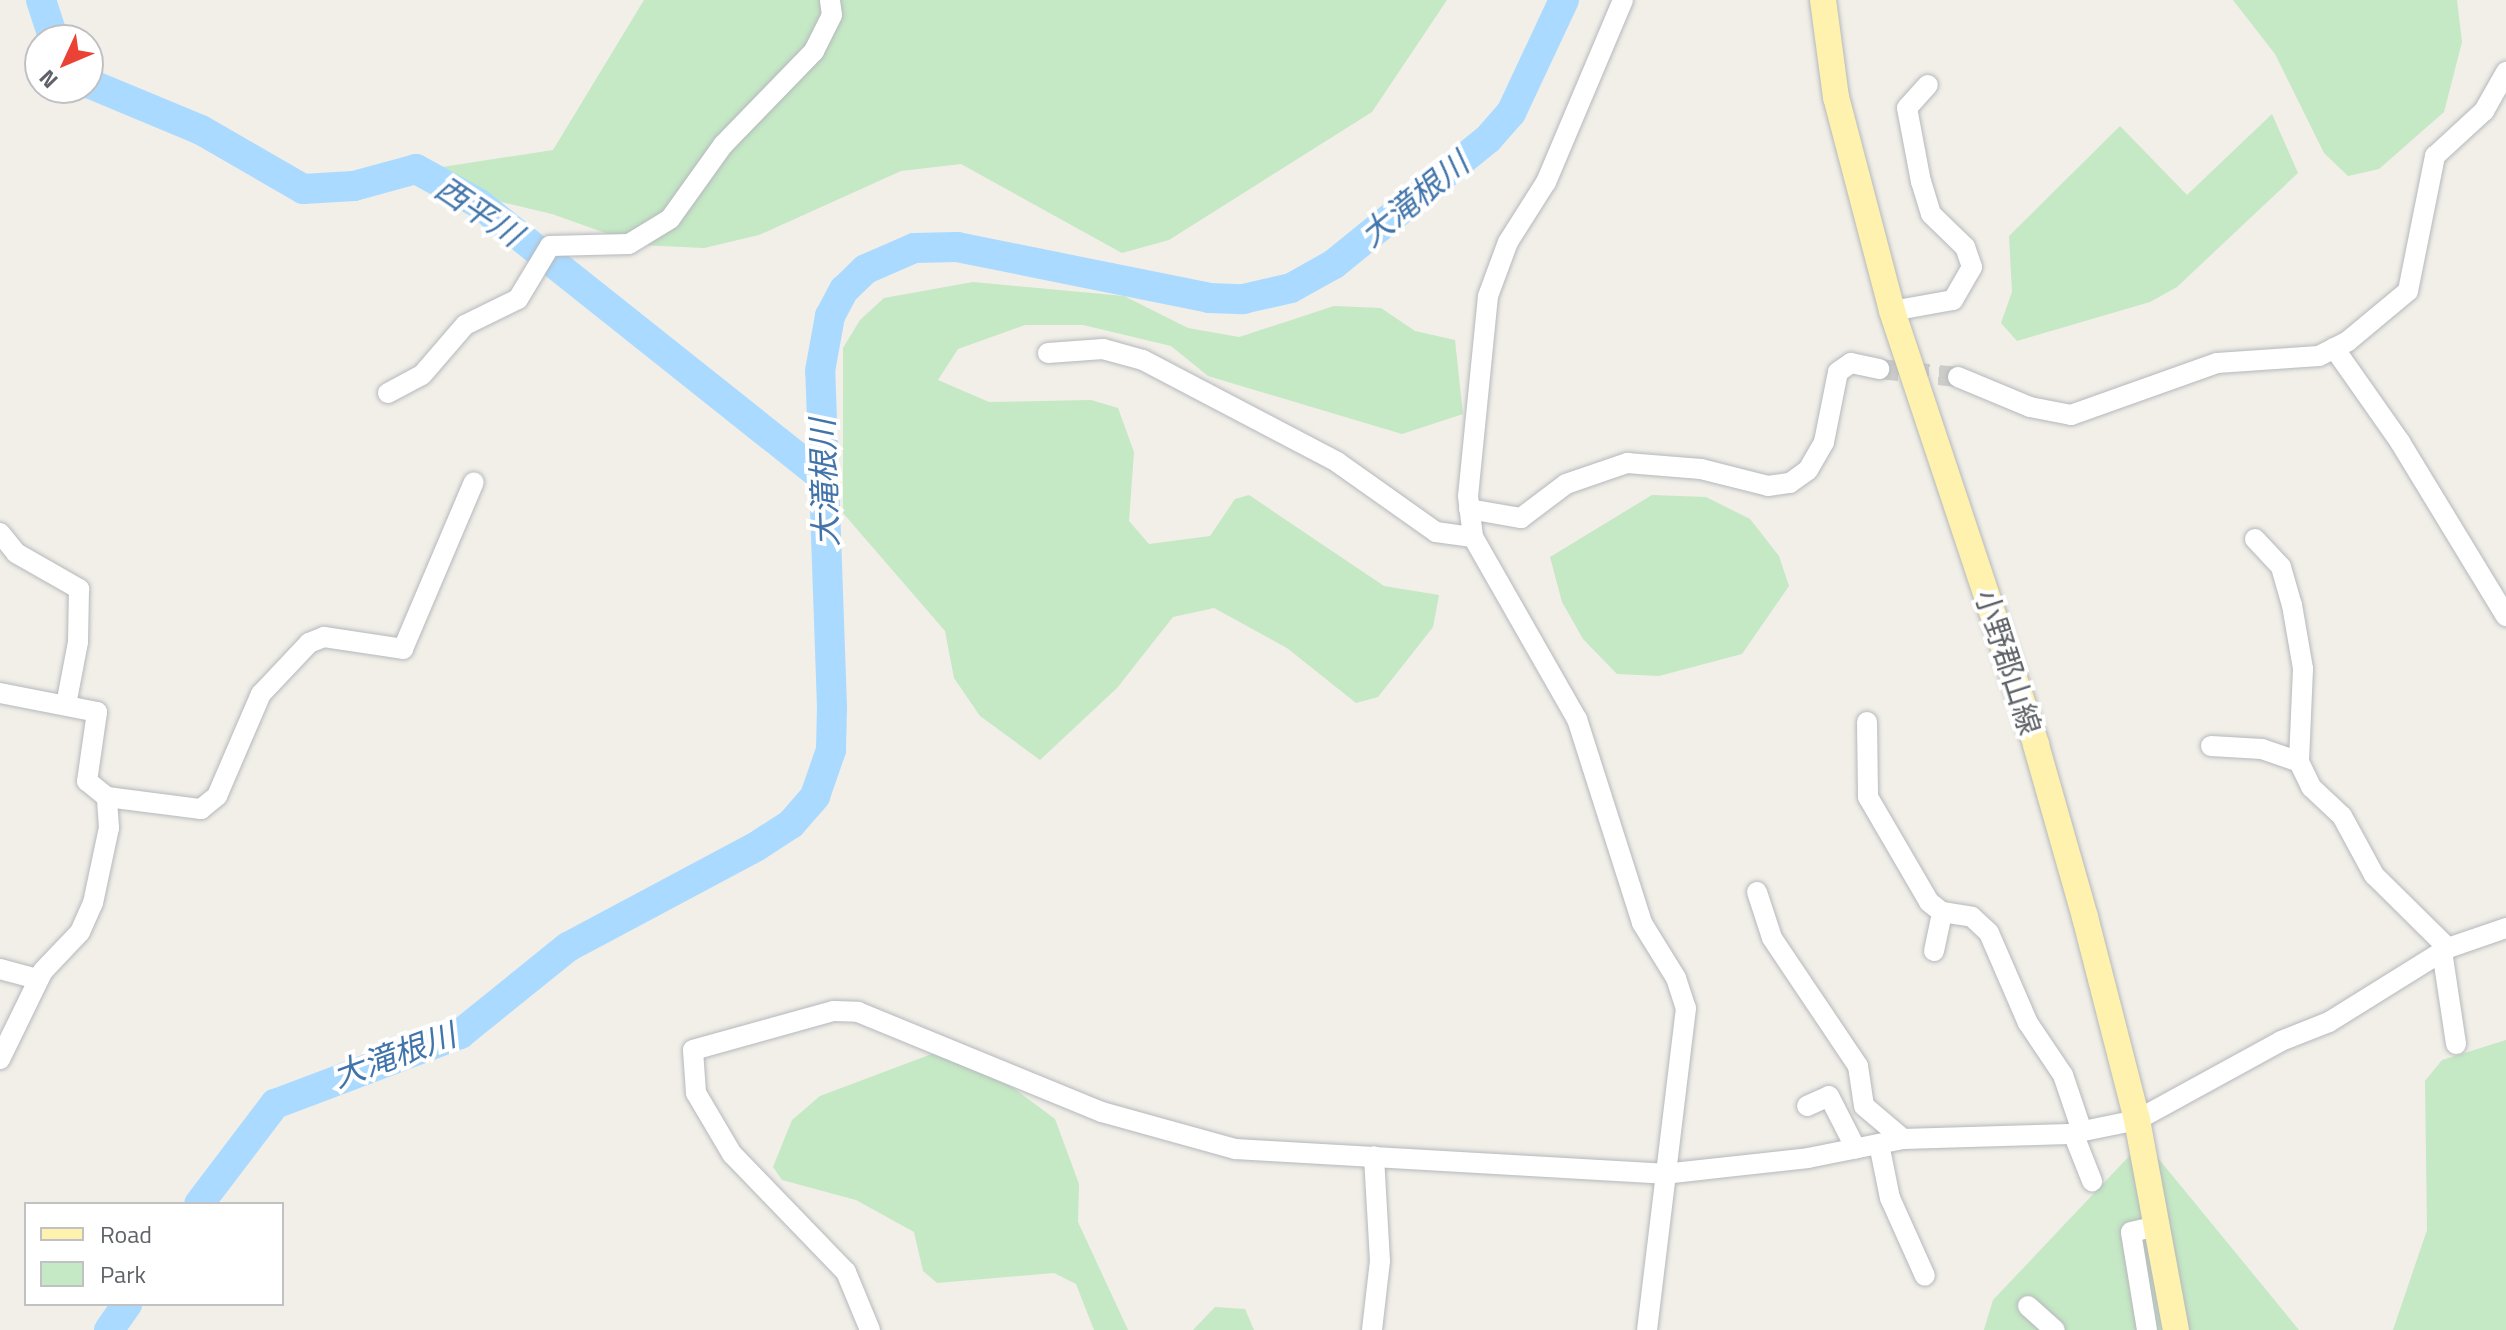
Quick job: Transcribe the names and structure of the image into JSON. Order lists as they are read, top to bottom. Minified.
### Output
{"streets":{"main road":["小野郡山線"]},"water":["大滝根川","西平川"],"legend":["Road","Park"],"north":"bottom left"}
